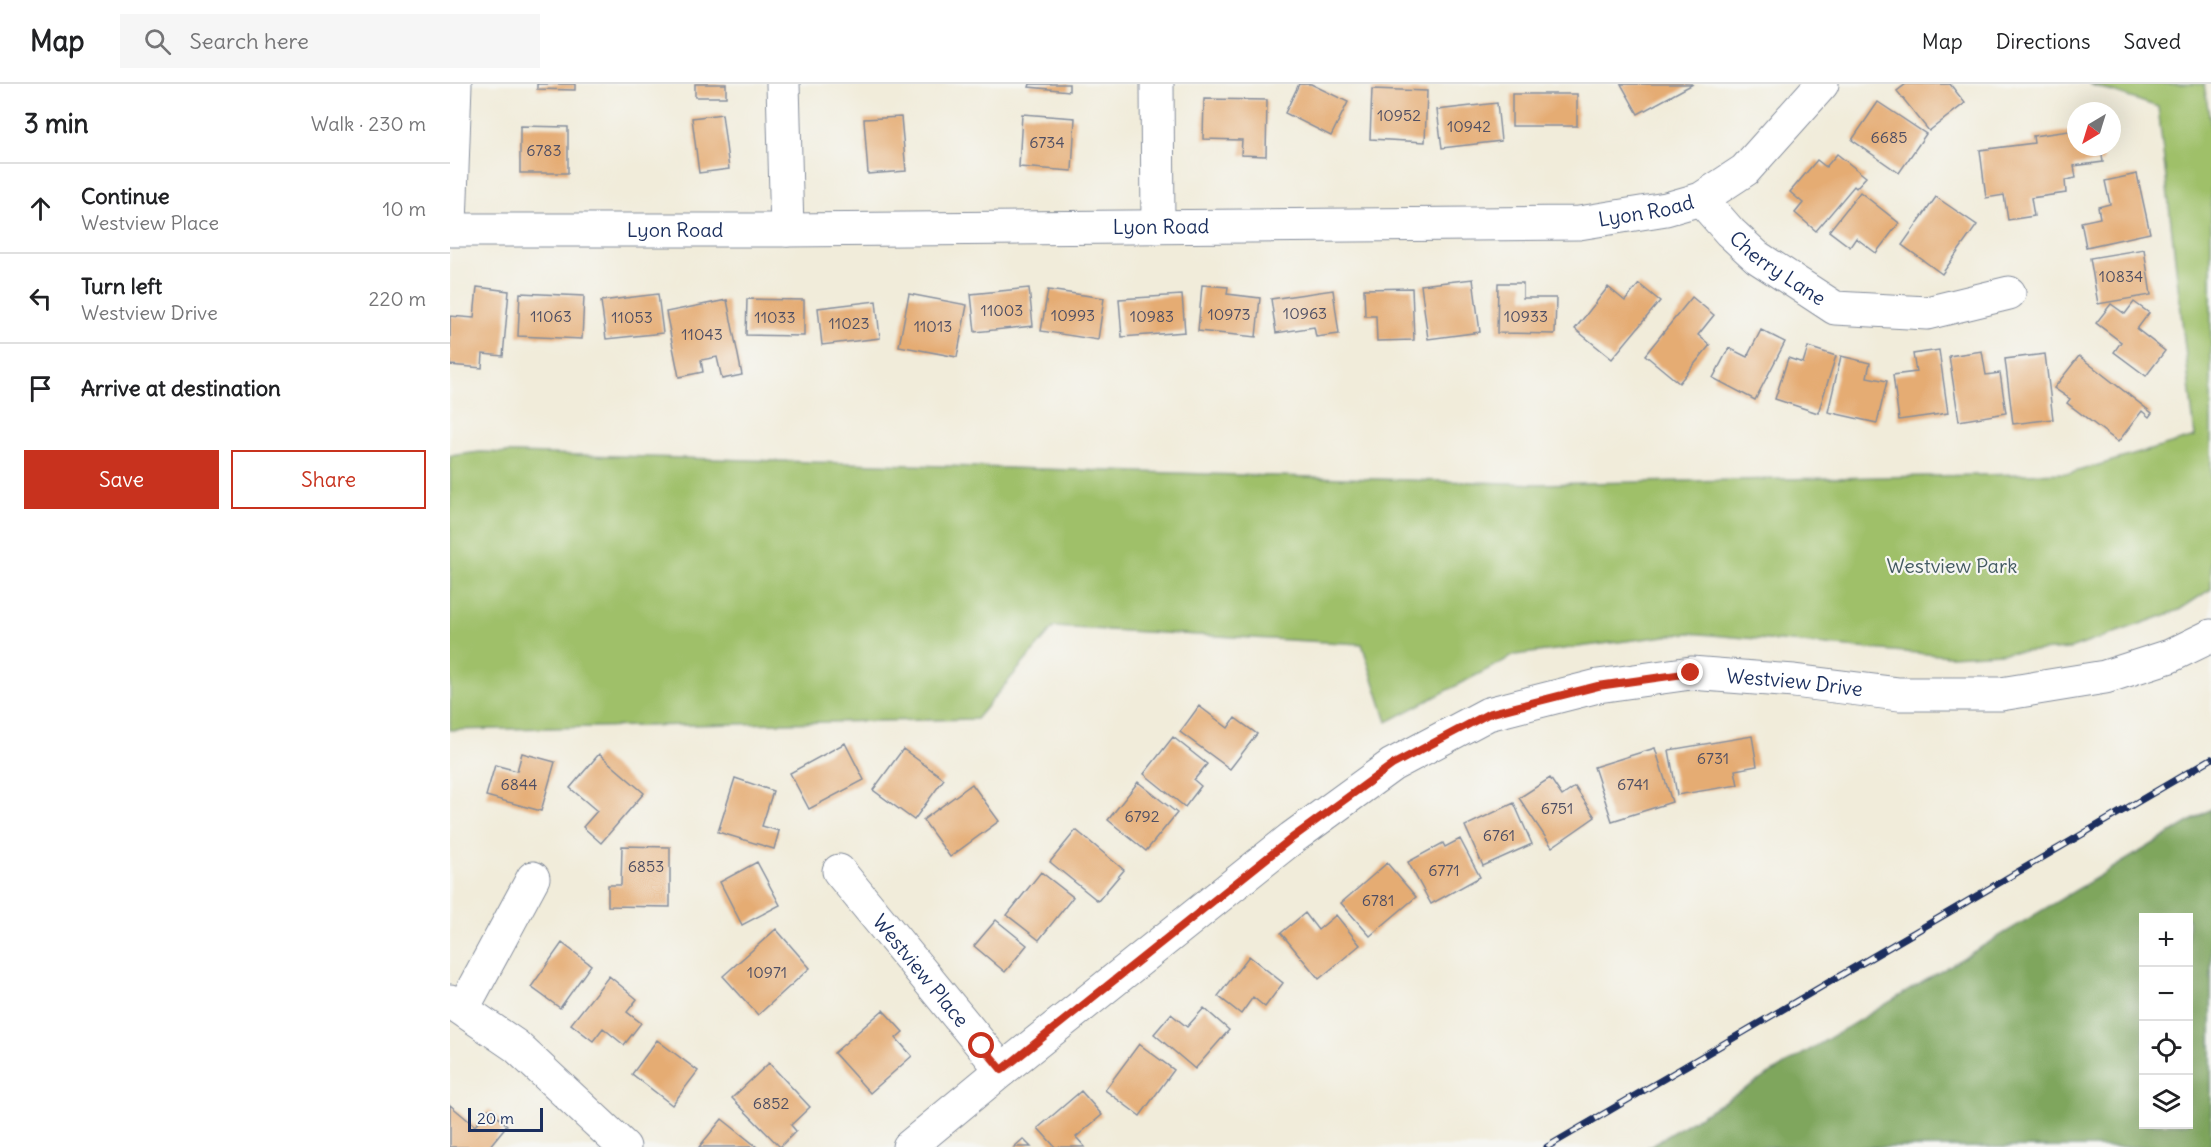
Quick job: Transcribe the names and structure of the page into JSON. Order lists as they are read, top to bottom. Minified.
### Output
{"streets":{"street":["Lyon Road","Cherry Lane","Westview Drive","Westview Place"]},"crossings":[["Lyon Road","Cherry Lane"],["Westview Drive","Westview Place"]],"parks":["Westview Park"],"house_numbers":["10952","10942","6685","6734","6783","10834","11003","10963","10973","10993","11063","10983","10933","11053","11033","11023","11013","11043","6731","6844","6741","6751","6792","6761","6853","6771","6781","10971","6852"],"scale_bar":"20 m","north":"bottom left","page":{"header":"Map","search":"Search here","nav":["Map","Directions","Saved"],"heading":["3 min","Walk · 230 m"],"list":[["Continue","Westview Place","10 m"],["Turn left","Westview Drive","220 m"],"Arrive at destination"],"buttons":["Save","Share"],"map_buttons":["+","−"],"scale":"20 m"}}
